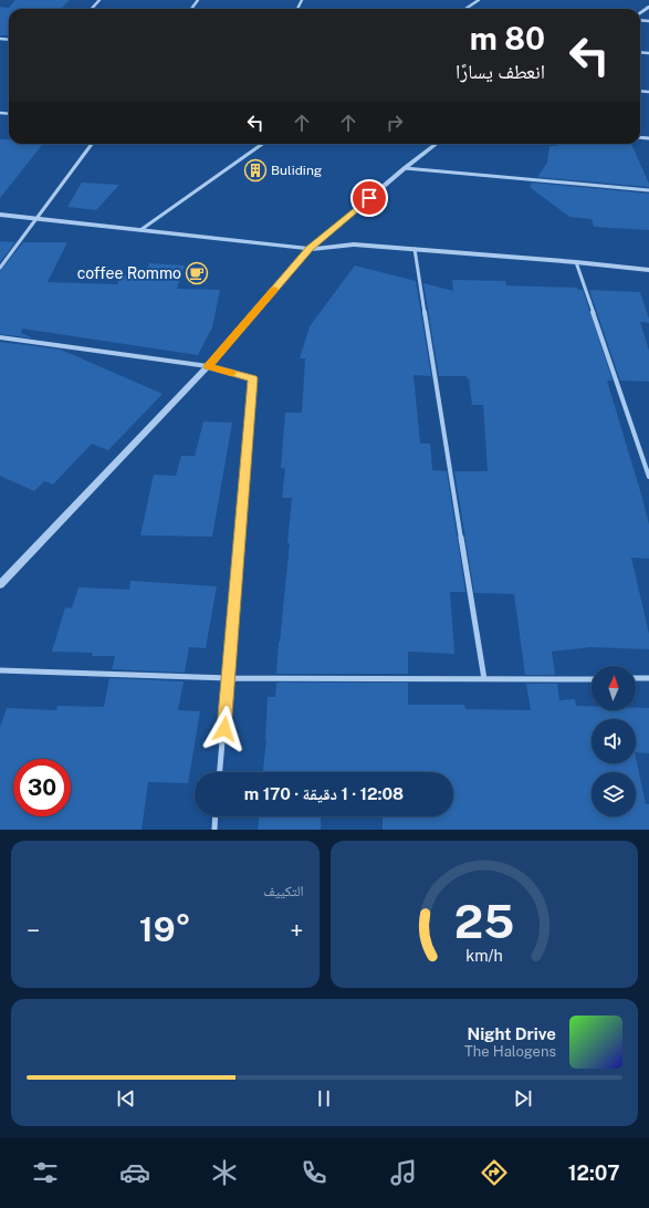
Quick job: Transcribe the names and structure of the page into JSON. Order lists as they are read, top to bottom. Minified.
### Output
{"places":{"building":["Buliding"],"cafe":["coffee Rommo"]},"north":"top","page":{"turn":["80 m","انعطف يسارًا"],"limit":"30","trip":"12:08 · 1 دقيقة · 170 m","tile":"التكييف","heat":["−","19°","+"],"song":["Night Drive","The Halogens"],"tabs":"12:07","gauge":["25","km/h"]}}
